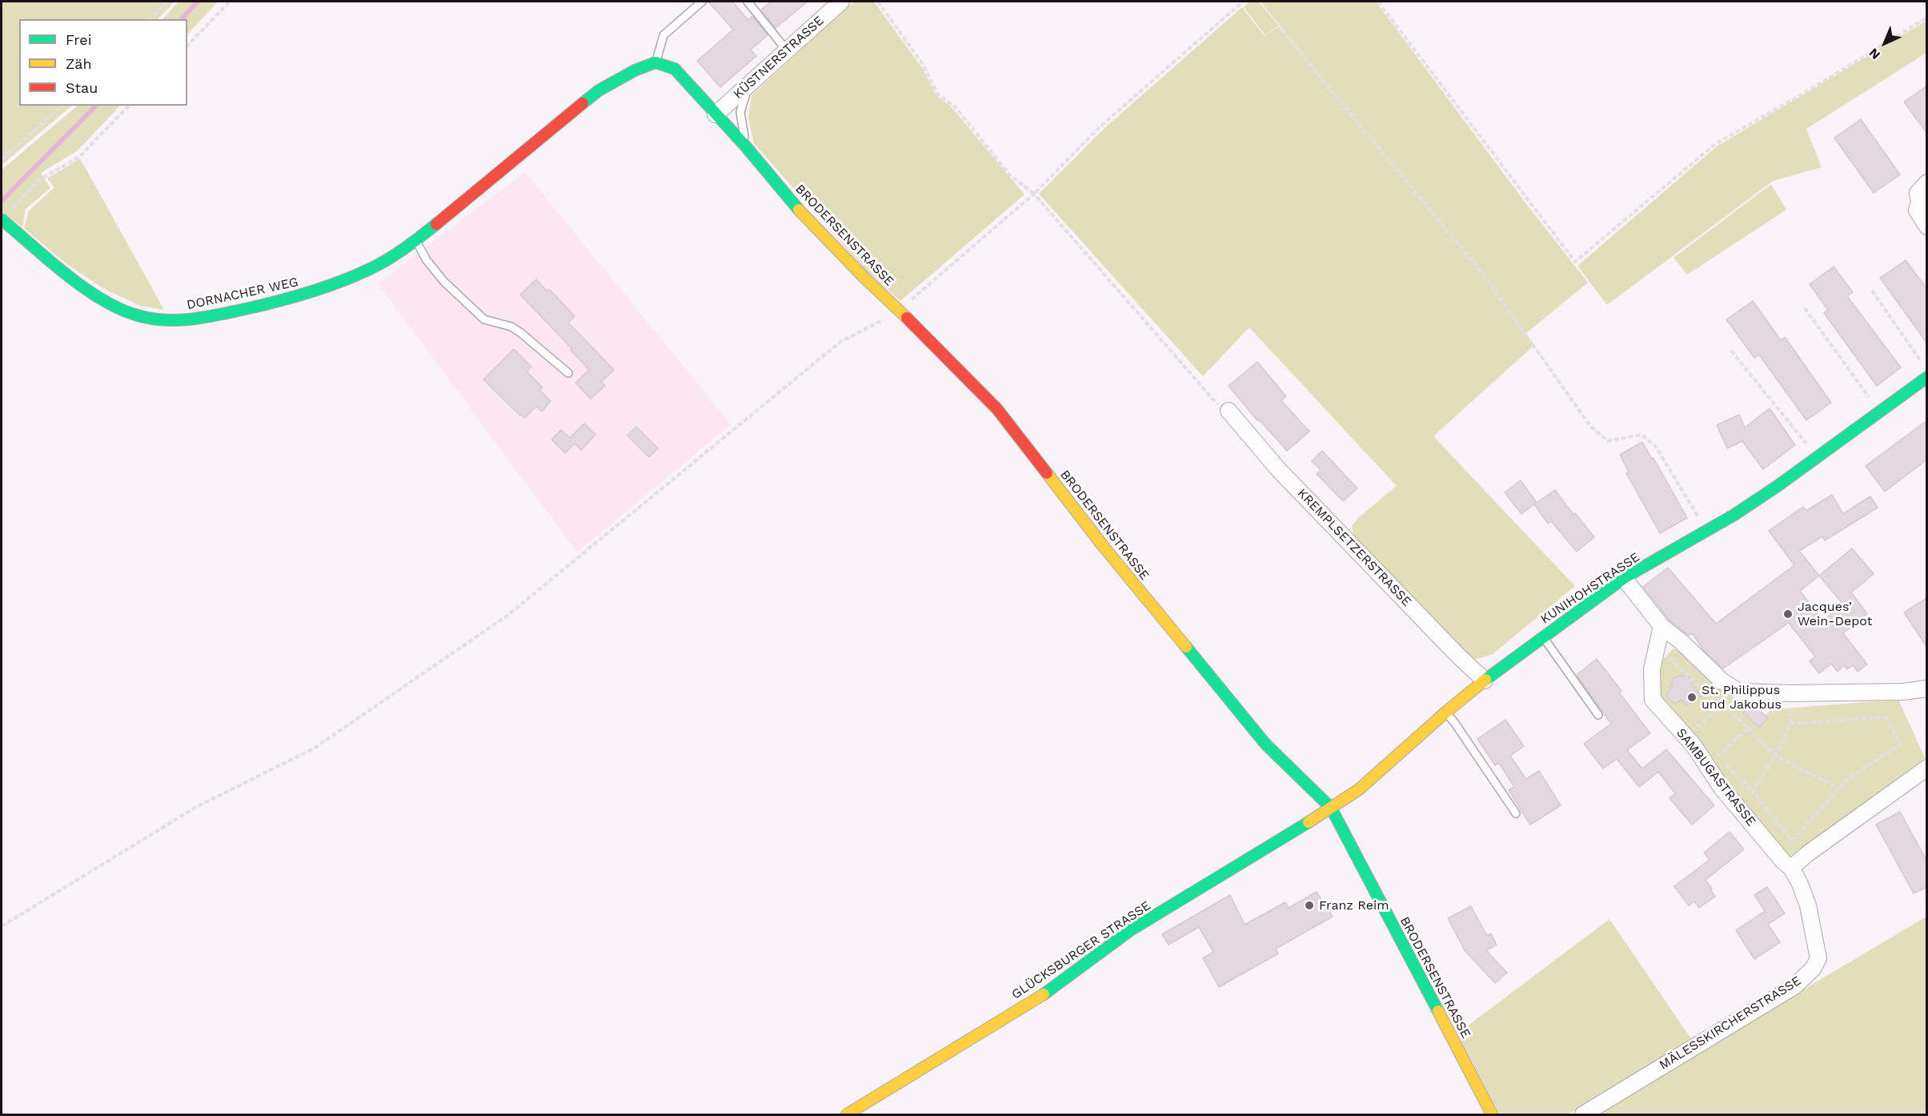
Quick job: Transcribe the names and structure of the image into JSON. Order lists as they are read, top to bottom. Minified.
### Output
{"streets":{"street":["KÜSTNERSTRASSE","BRODERSENSTRASSE","DORNACHER WEG","KREMPLSETZERSTRASSE","KUNIHOHSTRASSE","SAMBUGASTRASSE","GLÜCKSBURGER STRASSE","MÄLESSKIRCHERSTRASSE"]},"crossings":[["KÜSTNERSTRASSE","BRODERSENSTRASSE"],["BRODERSENSTRASSE","DORNACHER WEG"],["BRODERSENSTRASSE","KUNIHOHSTRASSE"],["BRODERSENSTRASSE","GLÜCKSBURGER STRASSE"],["KREMPLSETZERSTRASSE","KUNIHOHSTRASSE"],["KUNIHOHSTRASSE","GLÜCKSBURGER STRASSE"],["SAMBUGASTRASSE","MÄLESSKIRCHERSTRASSE"]],"places":["Jacques’ Wein-Depot","St. Philippus und Jakobus","Franz Reim"],"legend":["Frei","Zäh","Stau"],"north":"bottom left"}
